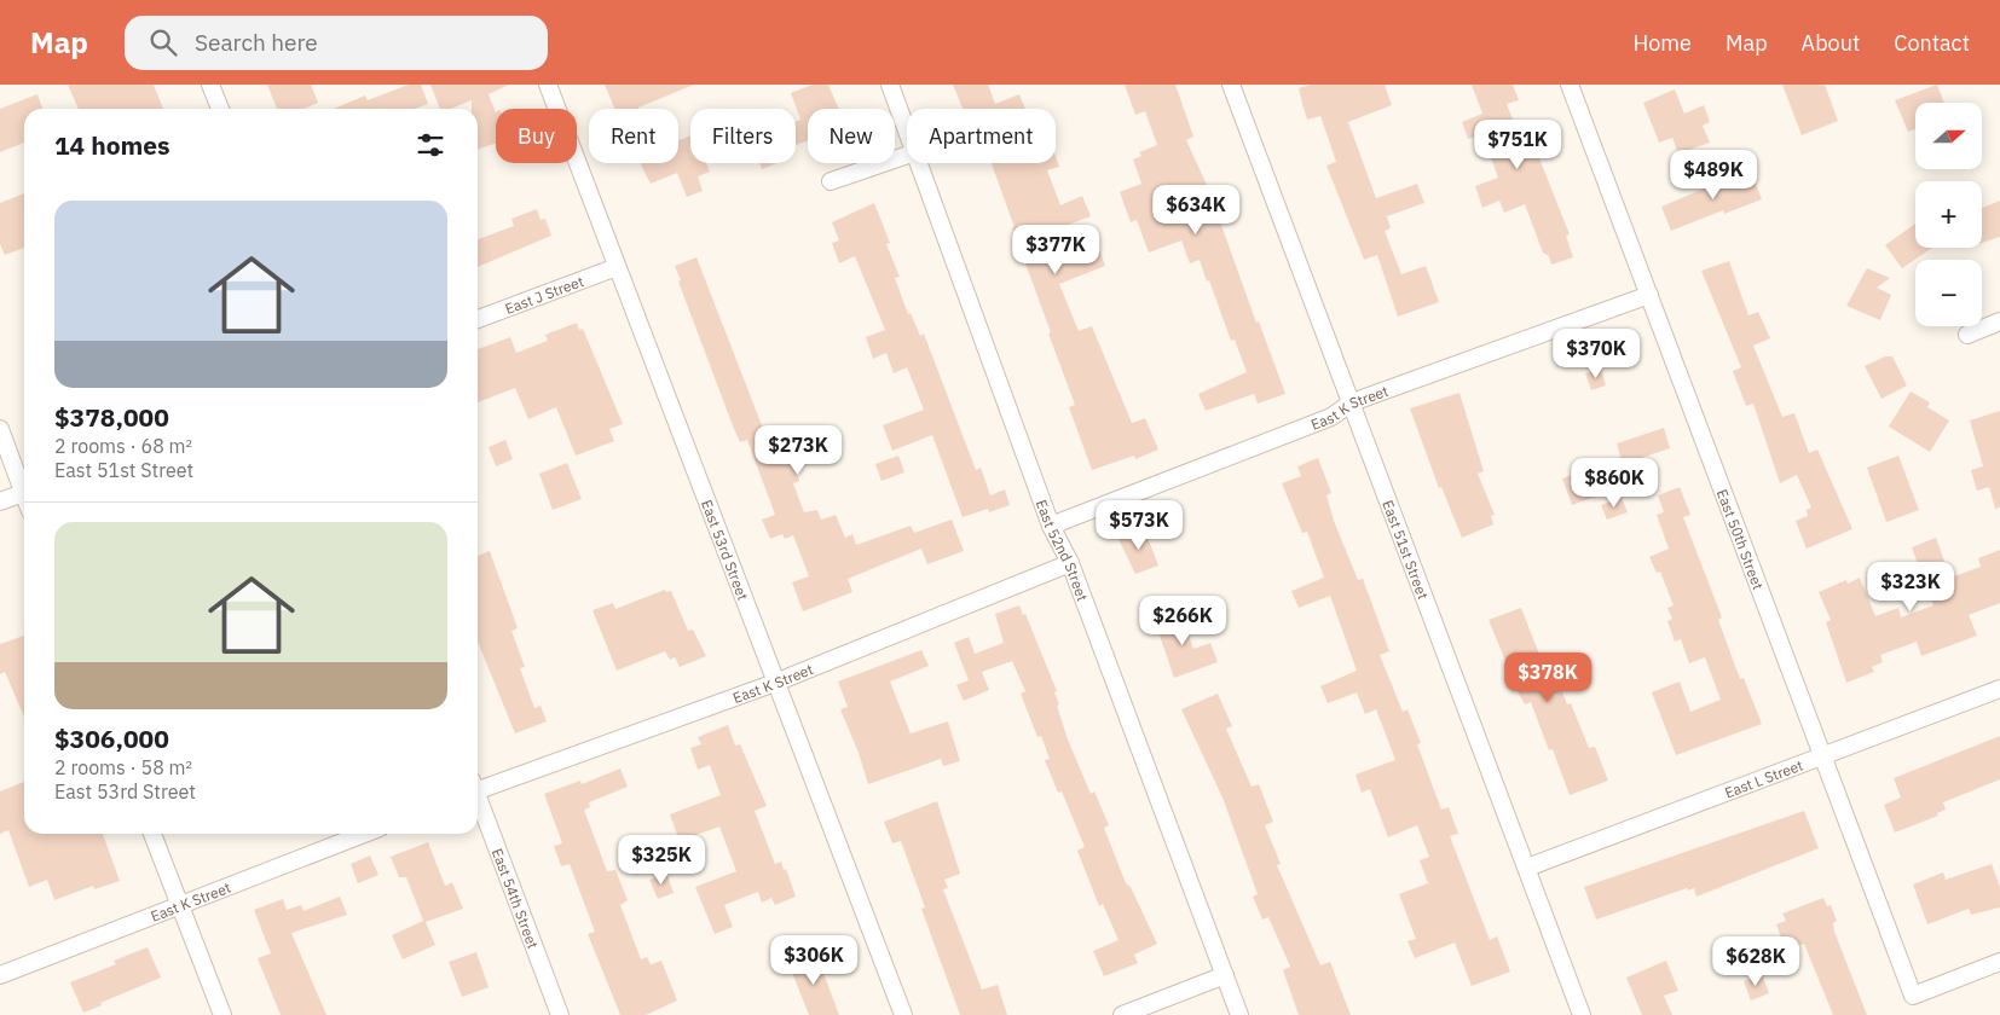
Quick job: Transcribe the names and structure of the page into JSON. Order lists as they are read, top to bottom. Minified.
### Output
{"streets":{"street":["East J Street","East K Street","East 50th Street","East 53rd Street","East 52nd Street","East 51st Street","East L Street","East 54th Street"]},"crossings":[["East J Street","East 53rd Street"],["East K Street","East 50th Street"],["East K Street","East 53rd Street"],["East K Street","East 52nd Street"],["East K Street","East 51st Street"],["East 50th Street","East L Street"],["East 51st Street","East L Street"]],"north":"right","page":{"header":"Map","search":"Search here","nav":["Home","Map","About","Contact"],"map_buttons":["+","−"],"chip":["Buy","Rent","Filters","New","Apartment"],"heading":"14 homes","price":["$751K","$489K","$634K","$377K","$370K","$273K","$860K","$573K","$323K","$266K","$378K","$325K","$306K","$628K"],"list":[{"name":"$378,000","note":"2 rooms · 68 m² · East 51st Street"},{"name":"$306,000","note":"2 rooms · 58 m² · East 53rd Street"}]}}
